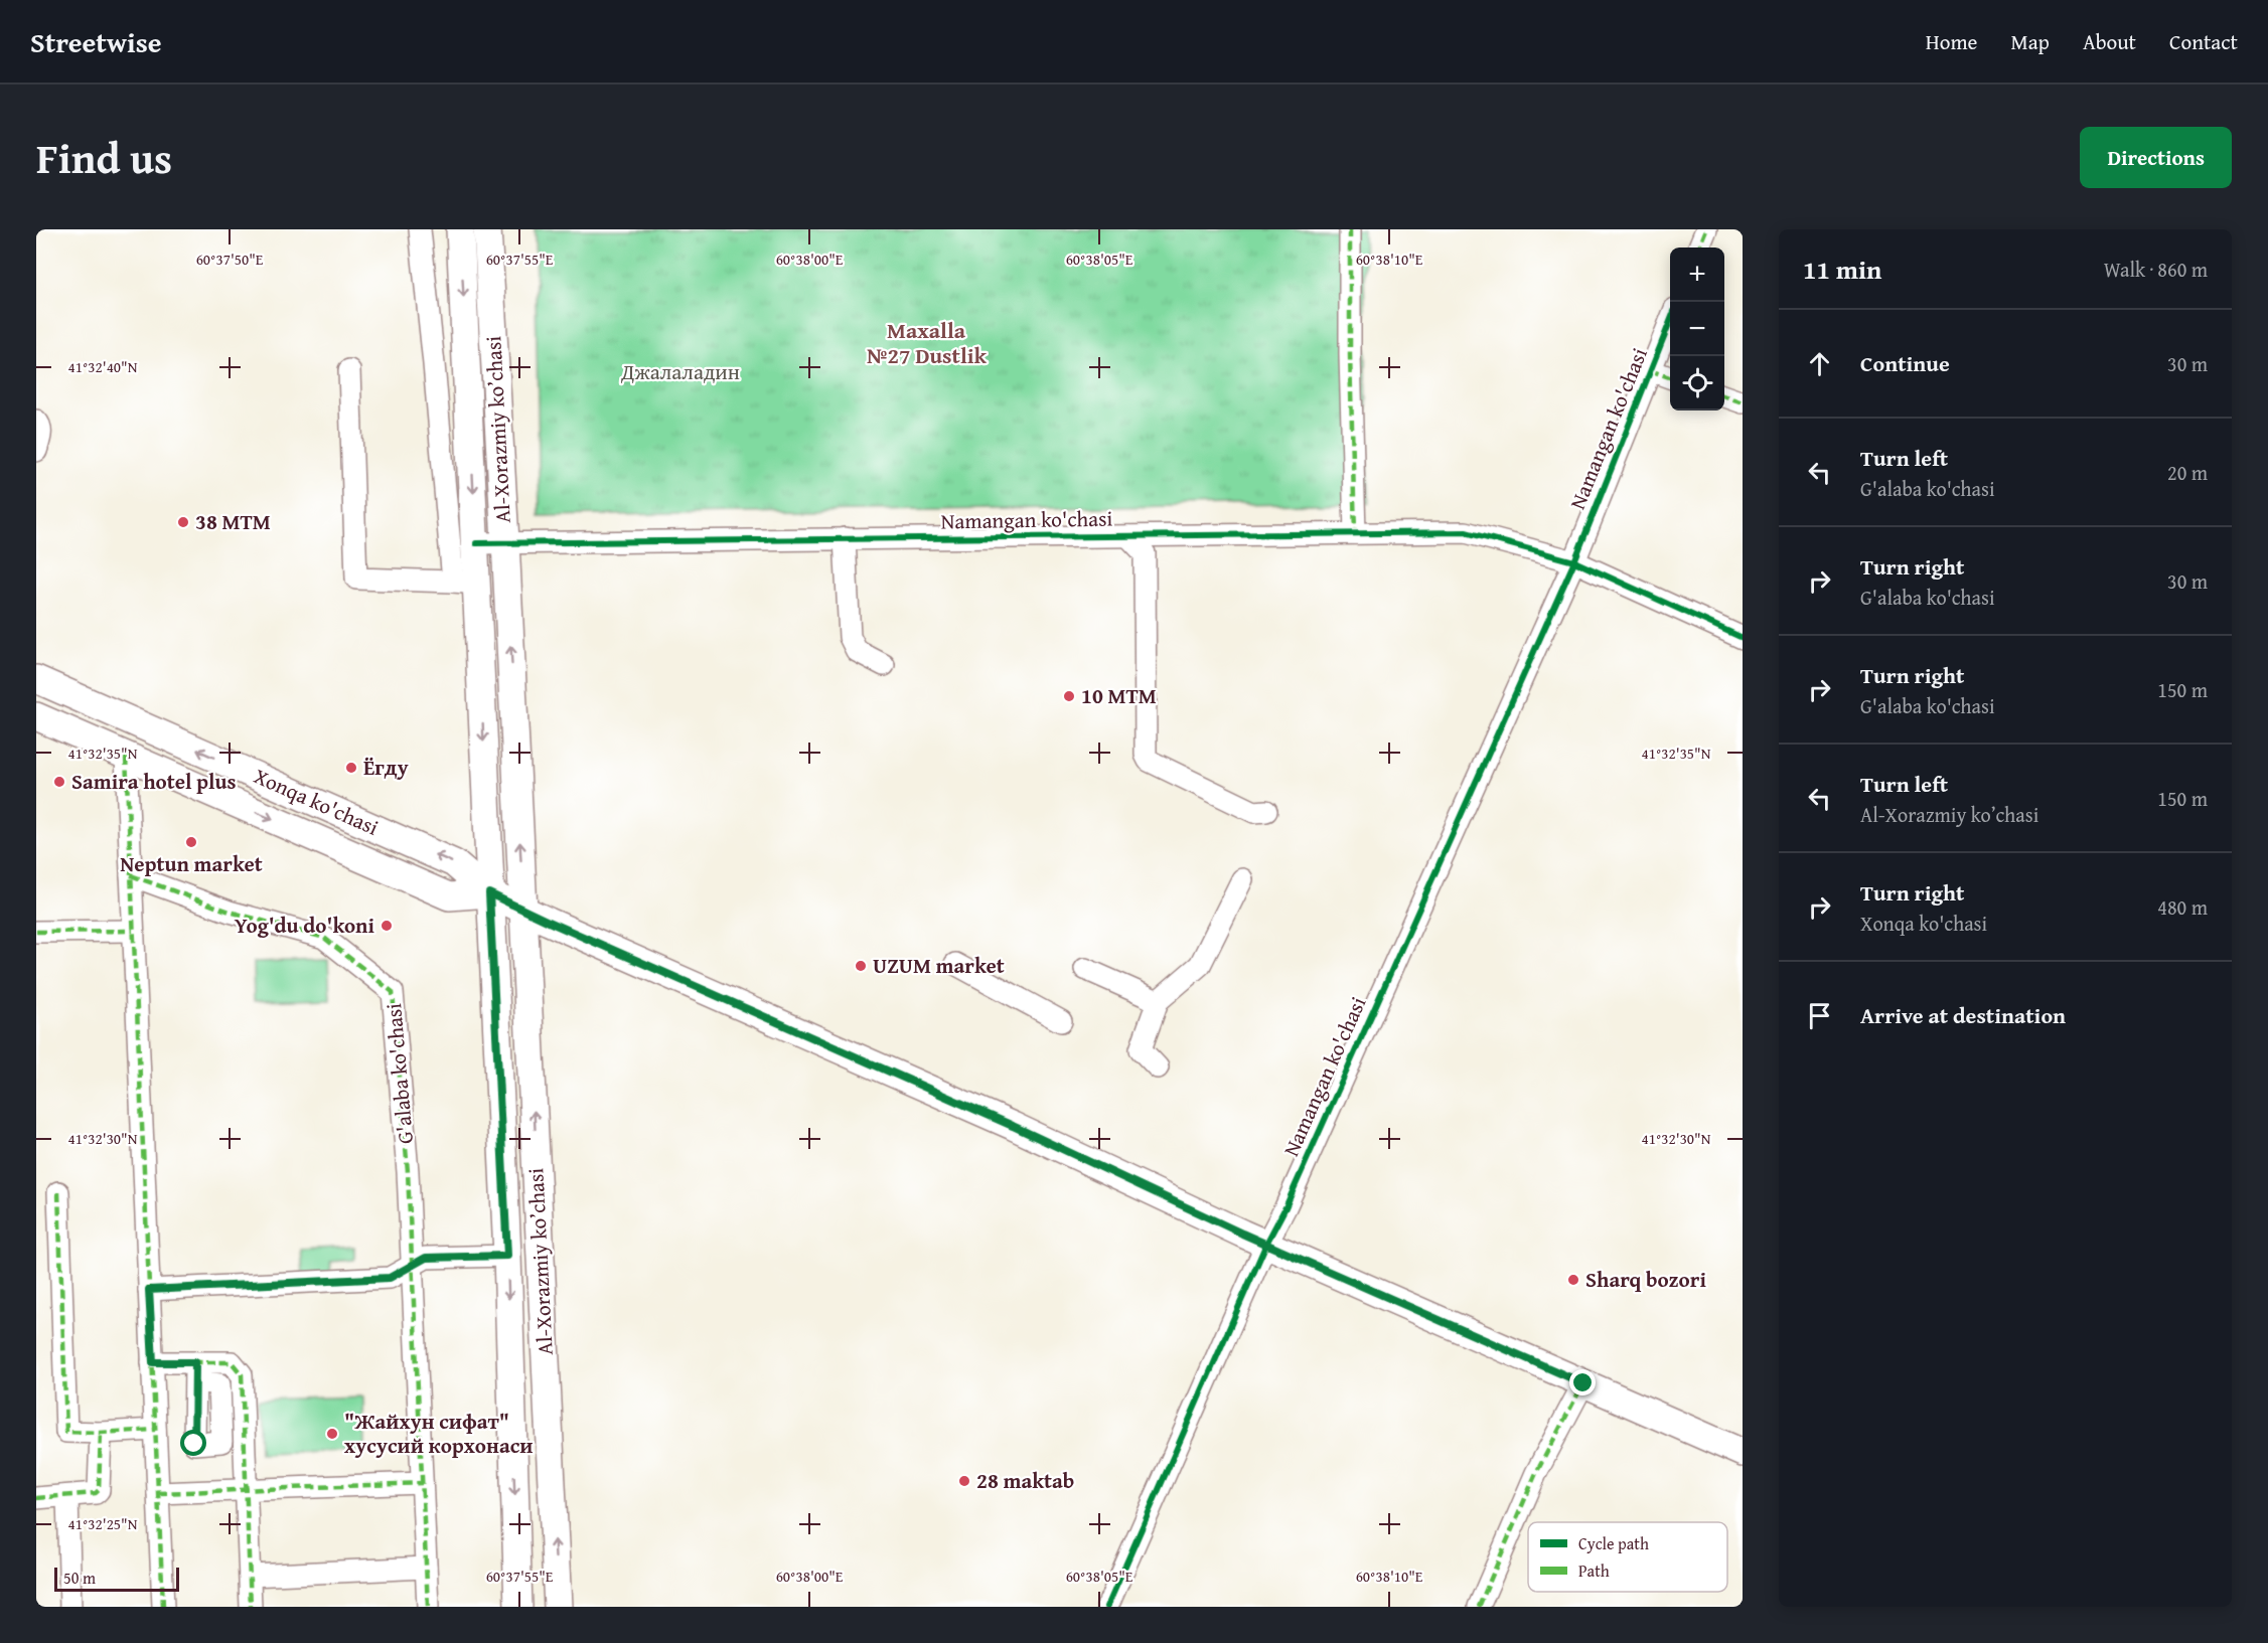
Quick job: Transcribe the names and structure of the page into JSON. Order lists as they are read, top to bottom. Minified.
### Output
{"streets":{"main road":["Al-Xorazmiy ko’chasi","Xonqa ko'chasi"],"street":["Namangan ko'chasi","G'alaba ko'chasi"]},"crossings":[["Namangan ko'chasi","Al-Xorazmiy ko’chasi"],["Namangan ko'chasi","Xonqa ko'chasi"],["Al-Xorazmiy ko’chasi","Xonqa ko'chasi"]],"districts":["Maxalla №27 Dustlik"],"parks":["Джалаладин"],"places":["38 MTM","10 MTM","Ёгду","Samira hotel plus","Neptun market","Yog'du do'koni","UZUM market","Sharq bozori","\"Жайхун сифат\" хусусий корхонаси","28 maktab"],"legend":["Cycle path","Path"],"scale_bar":"50 m","page":{"header":"Streetwise","nav":["Home","Map","About","Contact"],"title":"Find us","buttons":"Directions","heading":["11 min","Walk · 860 m"],"map_buttons":["+","−"],"list":[["Continue","30 m"],["Turn left","G'alaba ko'chasi","20 m"],["Turn right","G'alaba ko'chasi","30 m"],["Turn right","G'alaba ko'chasi","150 m"],["Turn left","Al-Xorazmiy ko’chasi","150 m"],["Turn right","Xonqa ko'chasi","480 m"],"Arrive at destination"],"scale":"50 m"},"coordinates":["60°37'50\"E","60°37'55\"E","60°38'00\"E","60°38'05\"E","60°38'10\"E","41°32'40\"N","41°32'35\"N","41°32'30\"N","41°32'25\"N"]}
